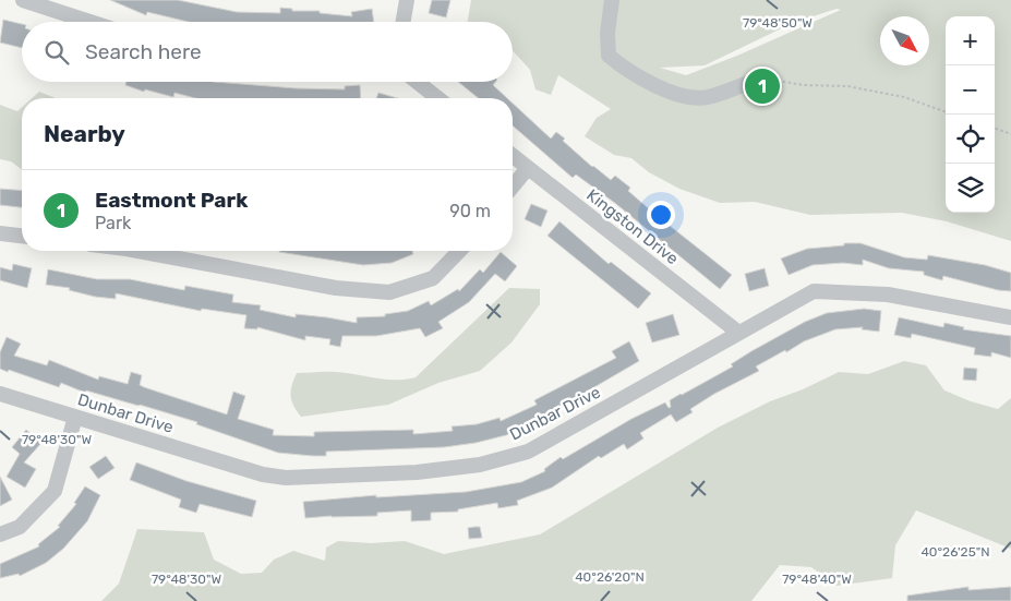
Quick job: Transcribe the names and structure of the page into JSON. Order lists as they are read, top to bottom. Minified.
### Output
{"streets":{"street":["Kingston Drive","Dunbar Drive"]},"crossings":[["Kingston Drive","Dunbar Drive"]],"north":"bottom right","page":{"map_buttons":["+","−"],"search":"Search here","pins":"1","heading":"Nearby","list":[{"mark":"1","name":"Eastmont Park","note":"Park","value":"90 m"}]},"coordinates":["79°48'50\"W","79°48'30\"W","40°26'25\"N","40°26'20\"N","79°48'40\"W"]}
